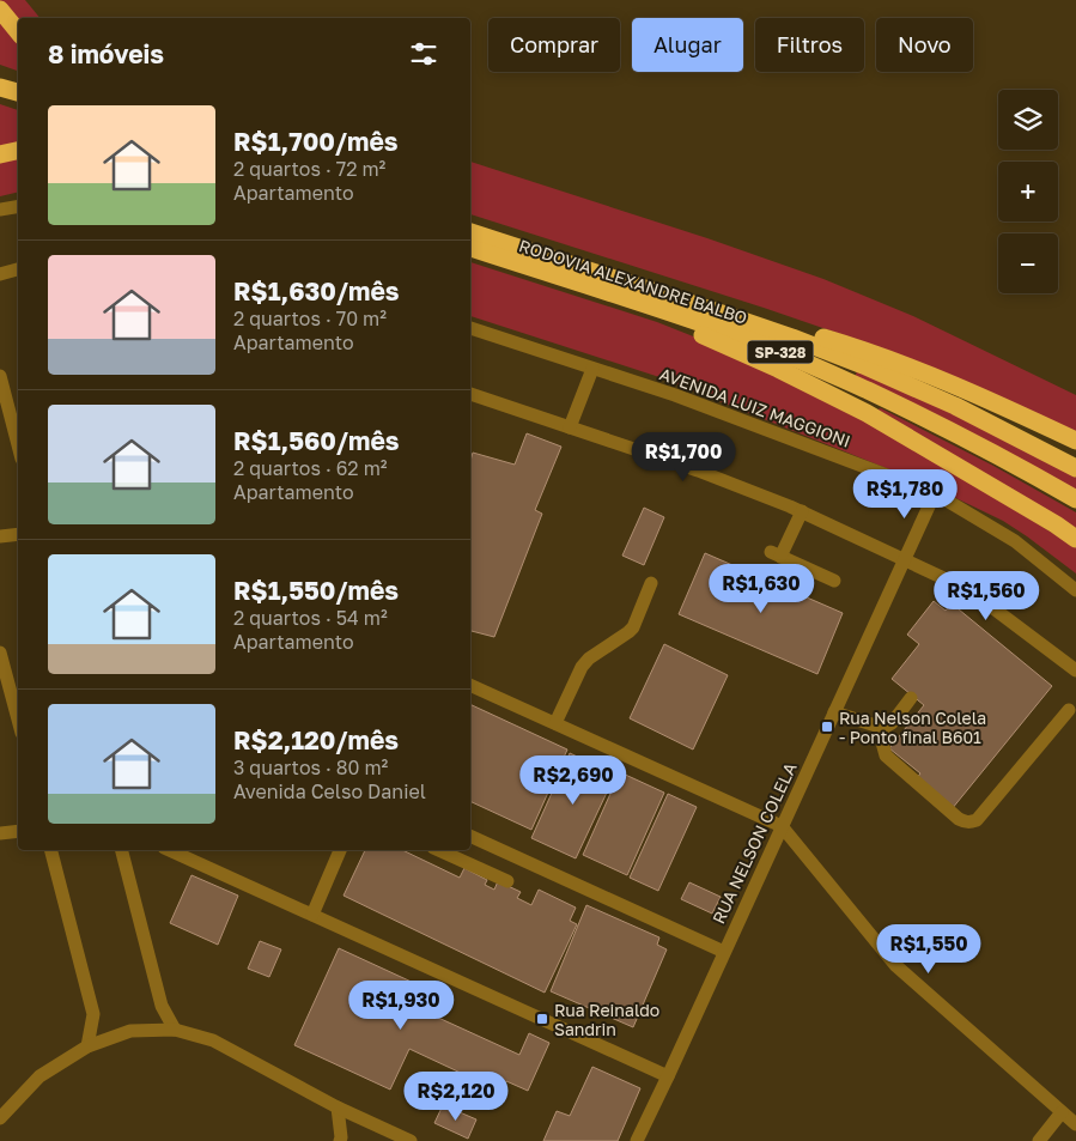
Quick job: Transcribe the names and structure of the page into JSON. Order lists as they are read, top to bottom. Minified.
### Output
{"streets":{"highway":["RODOVIA ALEXANDRE BALBO","SP-328"],"street":["AVENIDA LUIZ MAGGIONI","RUA NELSON COLELA"]},"crossings":[["AVENIDA LUIZ MAGGIONI","RUA NELSON COLELA"]],"places":{"transit":["Rua Nelson Colela - Ponto final B601","Rua Reinaldo Sandrin"]},"page":{"chip":["Comprar","Alugar","Filtros","Novo"],"heading":"8 imóveis","map_buttons":["+","−"],"list":[{"name":"R$1,700/mês","note":"2 quartos · 72 m² · Apartamento"},{"name":"R$1,630/mês","note":"2 quartos · 70 m² · Apartamento"},{"name":"R$1,560/mês","note":"2 quartos · 62 m² · Apartamento"},{"name":"R$1,550/mês","note":"2 quartos · 54 m² · Apartamento"},{"name":"R$2,120/mês","note":"3 quartos · 80 m² · Avenida Celso Daniel"}],"price":["R$1,700","R$1,780","R$1,630","R$1,560","R$2,690","R$1,550","R$1,930","R$2,120"]}}
